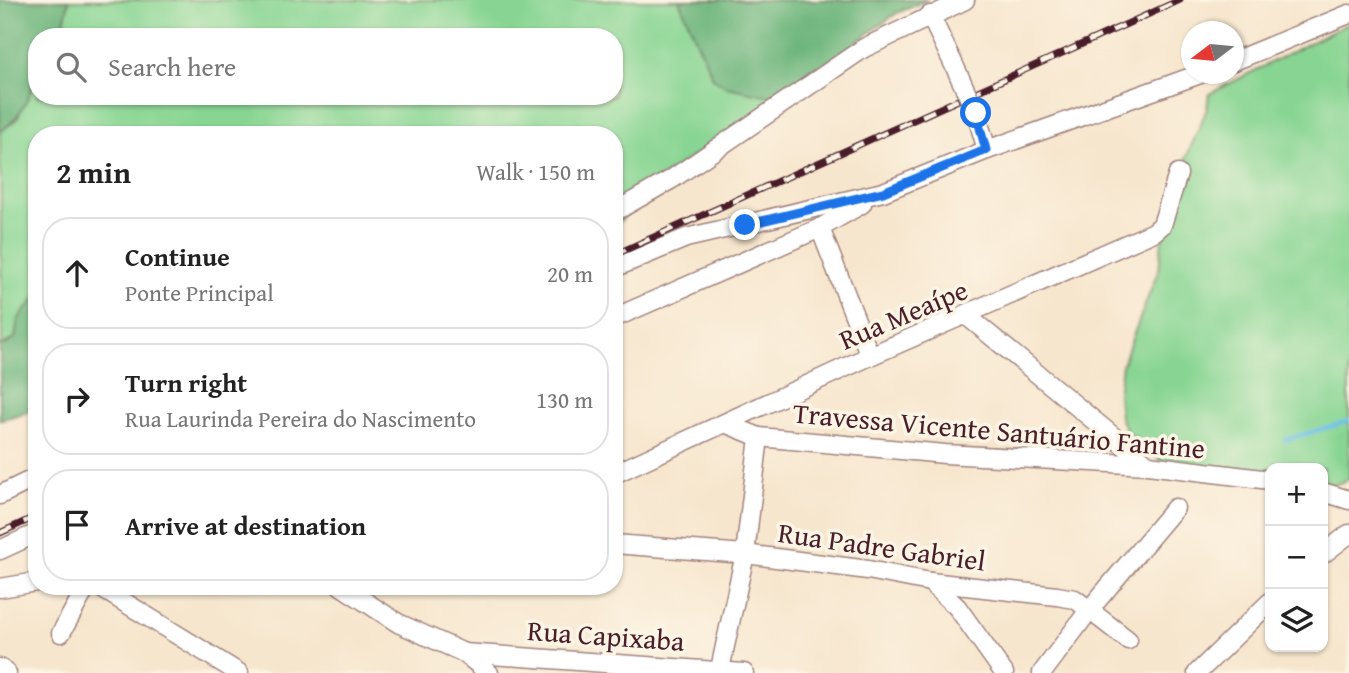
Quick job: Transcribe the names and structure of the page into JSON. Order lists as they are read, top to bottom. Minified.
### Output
{"streets":{"street":["Rua Meaípe","Travessa Vicente Santuário Fantine","Rua Padre Gabriel","Rua Capixaba"]},"crossings":[["Rua Meaípe","Travessa Vicente Santuário Fantine"]],"north":"left","page":{"search":"Search here","heading":["2 min","Walk · 150 m"],"list":[["Continue","Ponte Principal","20 m"],["Turn right","Rua Laurinda Pereira do Nascimento","130 m"],"Arrive at destination"],"map_buttons":["+","−"]}}
